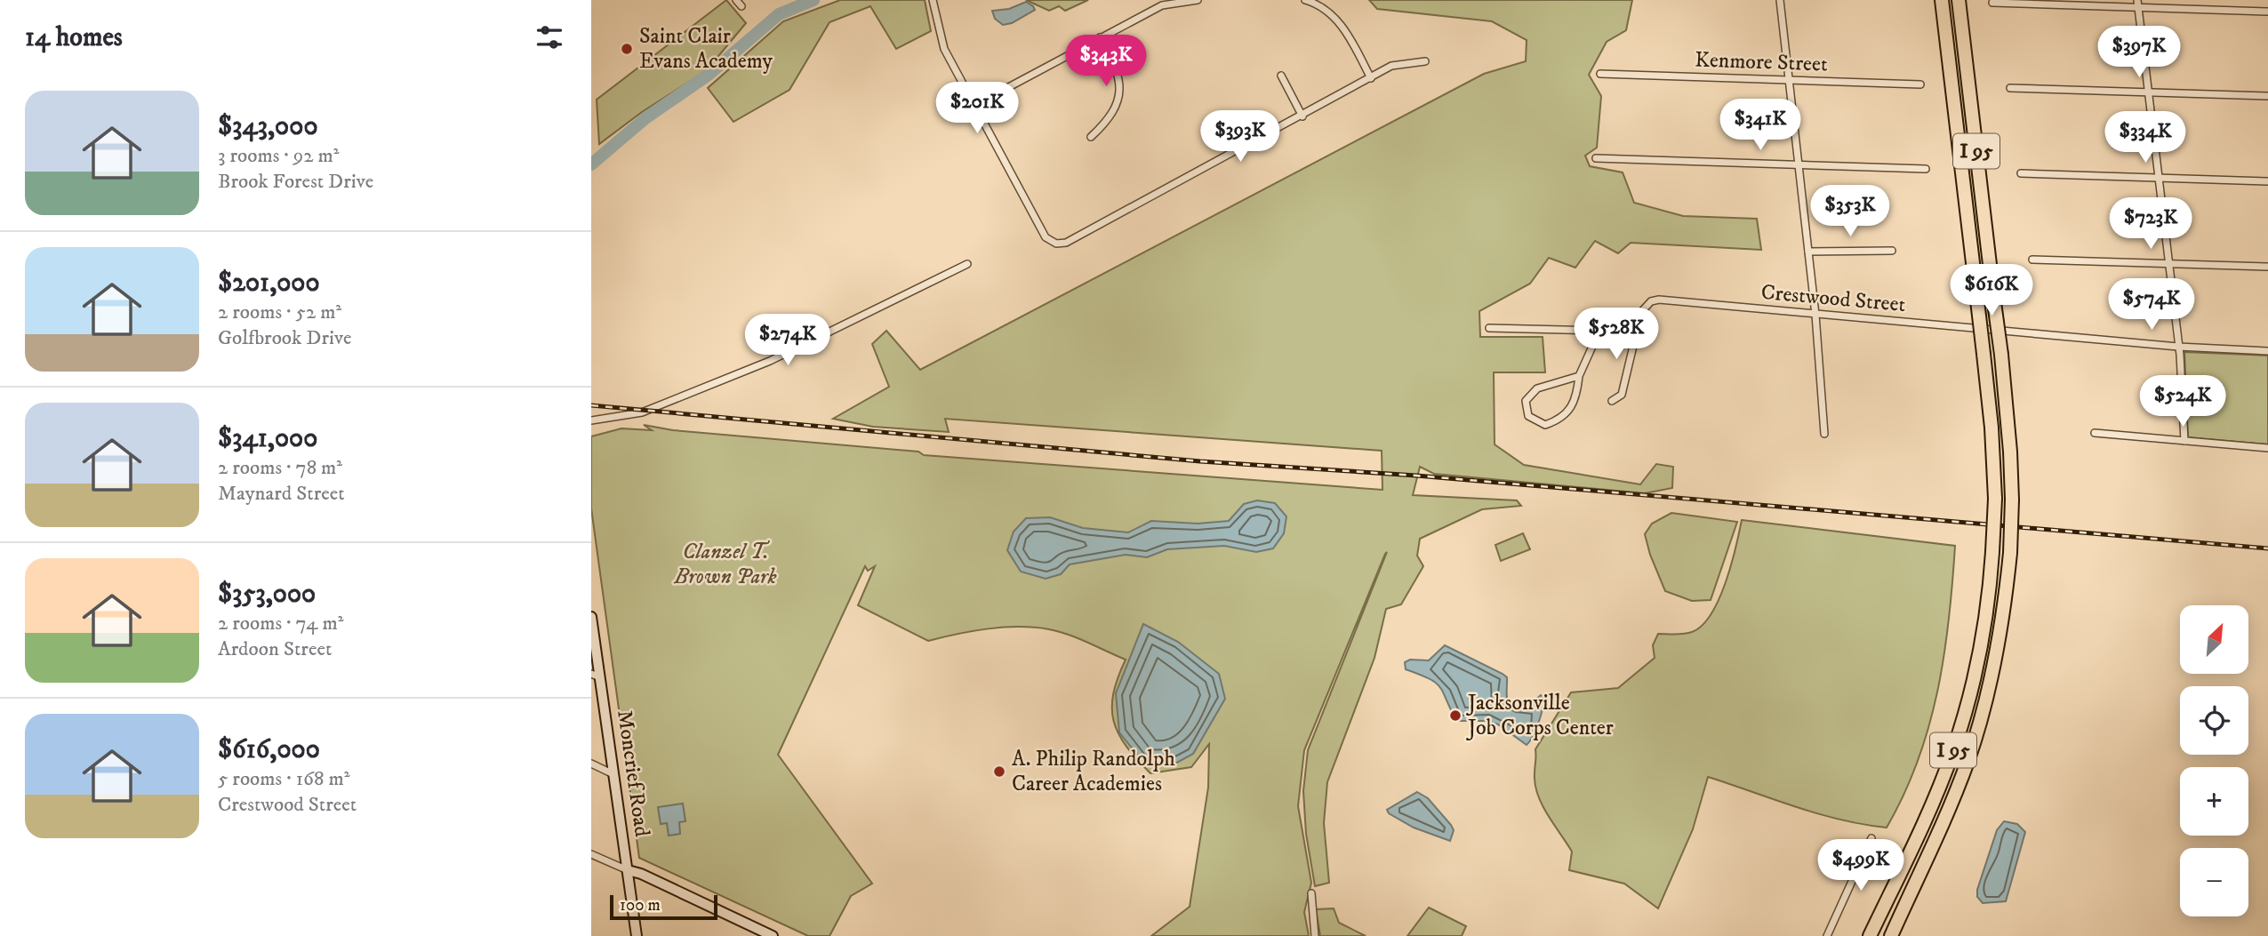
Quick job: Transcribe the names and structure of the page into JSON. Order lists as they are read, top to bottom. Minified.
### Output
{"streets":{"highway":["I 95"],"main road":["Moncrief Road"],"street":["Kenmore Street","Crestwood Street"]},"parks":["Clanzel T. Brown Park"],"places":["Saint Clair Evans Academy","Jacksonville Job Corps Center","A. Philip Randolph Career Academies"],"scale_bar":"100 m","north":"top right","page":{"heading":"14 homes","price":["$397K","$343K","$201K","$341K","$393K","$334K","$353K","$723K","$616K","$574K","$528K","$274K","$524K","$499K"],"list":[{"name":"$343,000","note":"3 rooms · 92 m² · Brook Forest Drive"},{"name":"$201,000","note":"2 rooms · 52 m² · Golfbrook Drive"},{"name":"$341,000","note":"2 rooms · 78 m² · Maynard Street"},{"name":"$353,000","note":"2 rooms · 74 m² · Ardoon Street"},{"name":"$616,000","note":"5 rooms · 168 m² · Crestwood Street"}],"map_buttons":["+","−"],"scale":"100 m"}}
